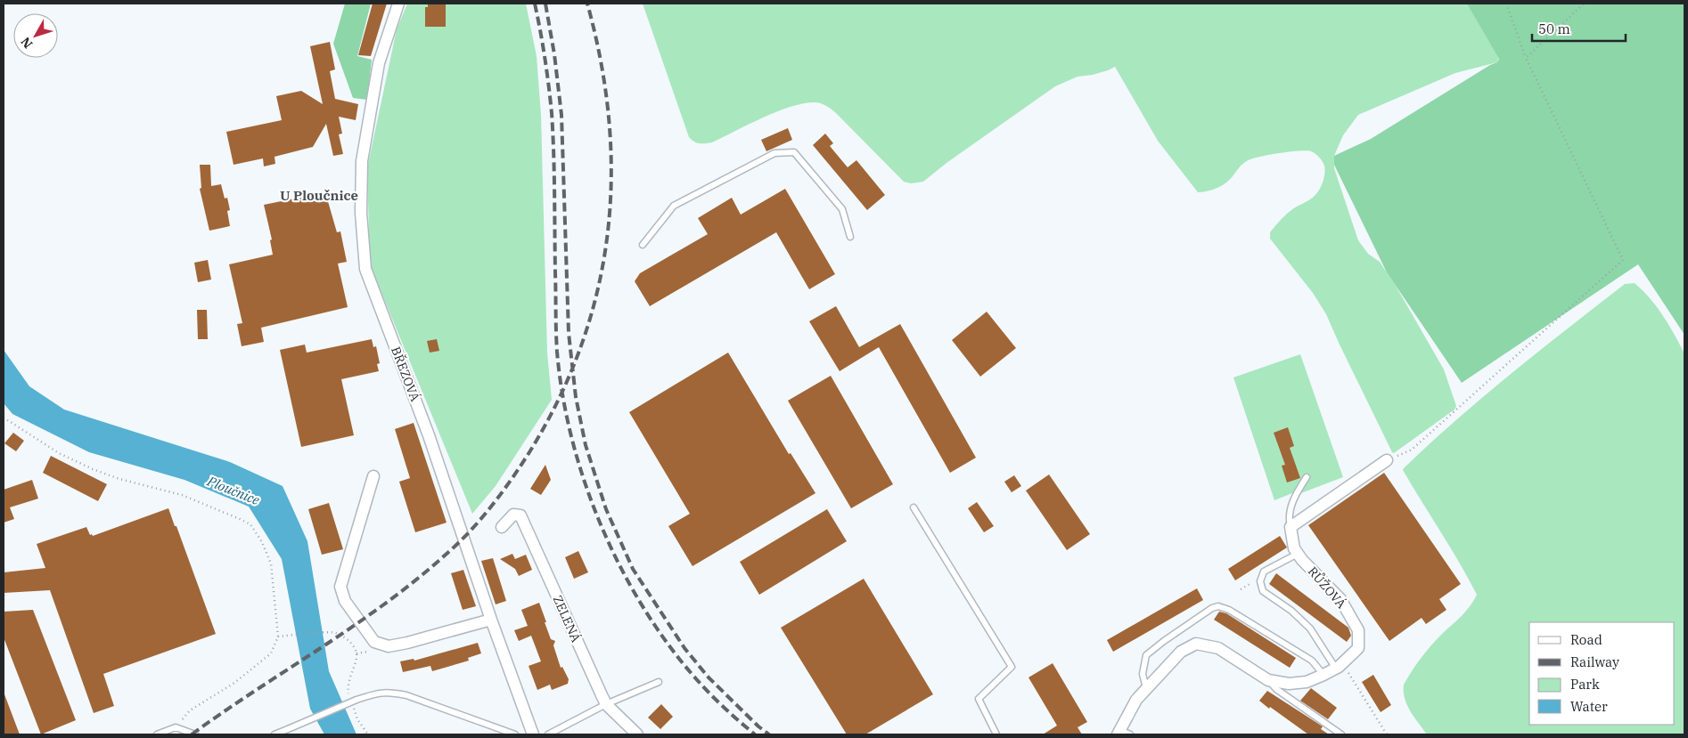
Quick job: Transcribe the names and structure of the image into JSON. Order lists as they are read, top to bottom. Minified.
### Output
{"streets":{"street":["BŘEZOVÁ","RŮŽOVÁ","ZELENÁ"]},"districts":["U Ploučnice"],"water":["Ploučnice"],"legend":["Road","Railway","Park","Water"],"scale_bar":"50 m","north":"bottom left"}
